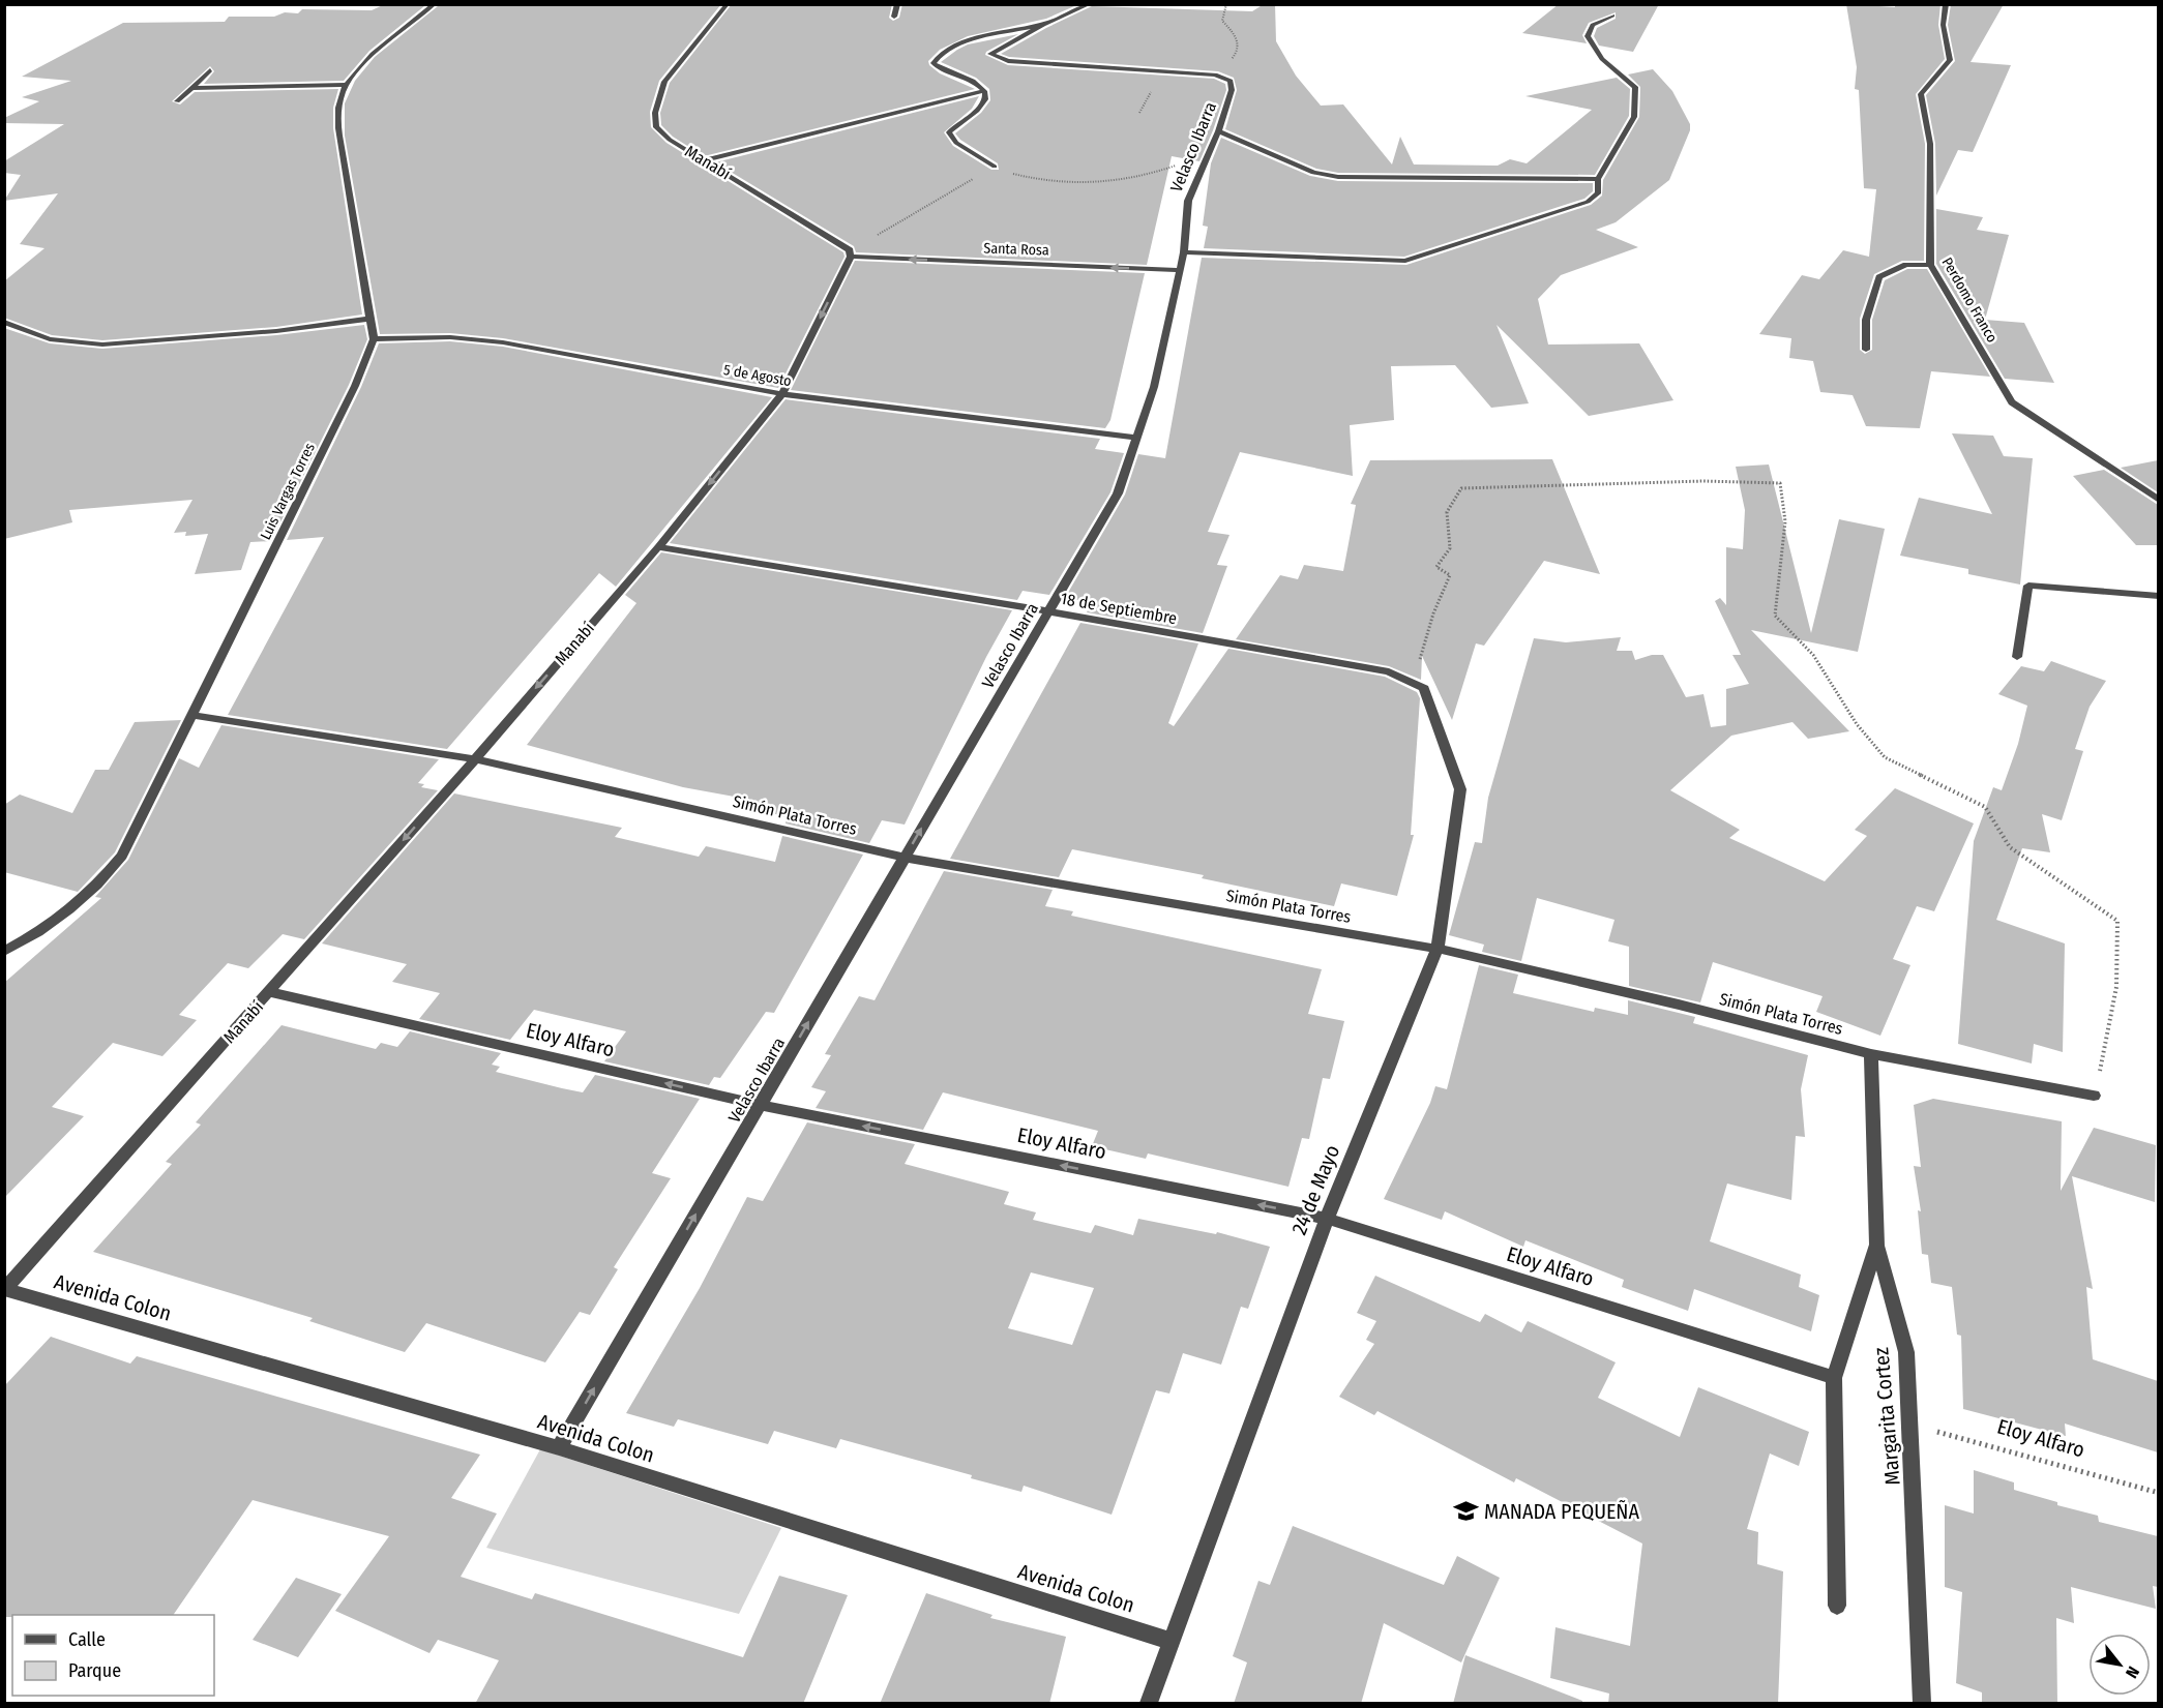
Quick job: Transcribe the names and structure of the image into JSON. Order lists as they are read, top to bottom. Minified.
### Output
{"streets":{"street":["Velasco Ibarra","Manabí","Santa Rosa","Perdomo Franco","5 de Agosto","Luis Vargas Torres","18 de Septiembre","Simón Plata Torres","Eloy Alfaro","24 de Mayo","Avenida Colon","Margarita Cortez"]},"crossings":[["Velasco Ibarra","Santa Rosa"],["Velasco Ibarra","5 de Agosto"],["Velasco Ibarra","18 de Septiembre"],["Velasco Ibarra","Simón Plata Torres"],["Velasco Ibarra","Eloy Alfaro"],["Velasco Ibarra","Avenida Colon"],["Manabí","Santa Rosa"],["Manabí","5 de Agosto"],["Manabí","18 de Septiembre"],["Manabí","Simón Plata Torres"],["Manabí","Eloy Alfaro"],["Manabí","Avenida Colon"],["5 de Agosto","Luis Vargas Torres"],["Luis Vargas Torres","Simón Plata Torres"],["18 de Septiembre","24 de Mayo"],["Simón Plata Torres","24 de Mayo"],["Simón Plata Torres","Margarita Cortez"],["Eloy Alfaro","24 de Mayo"],["Eloy Alfaro","Margarita Cortez"],["24 de Mayo","Avenida Colon"]],"one_way":["Velasco Ibarra","Manabí","Santa Rosa","Eloy Alfaro"],"places":{"school or university":["MANADA PEQUEÑA"]},"legend":["Calle","Parque"],"north":"bottom right"}
